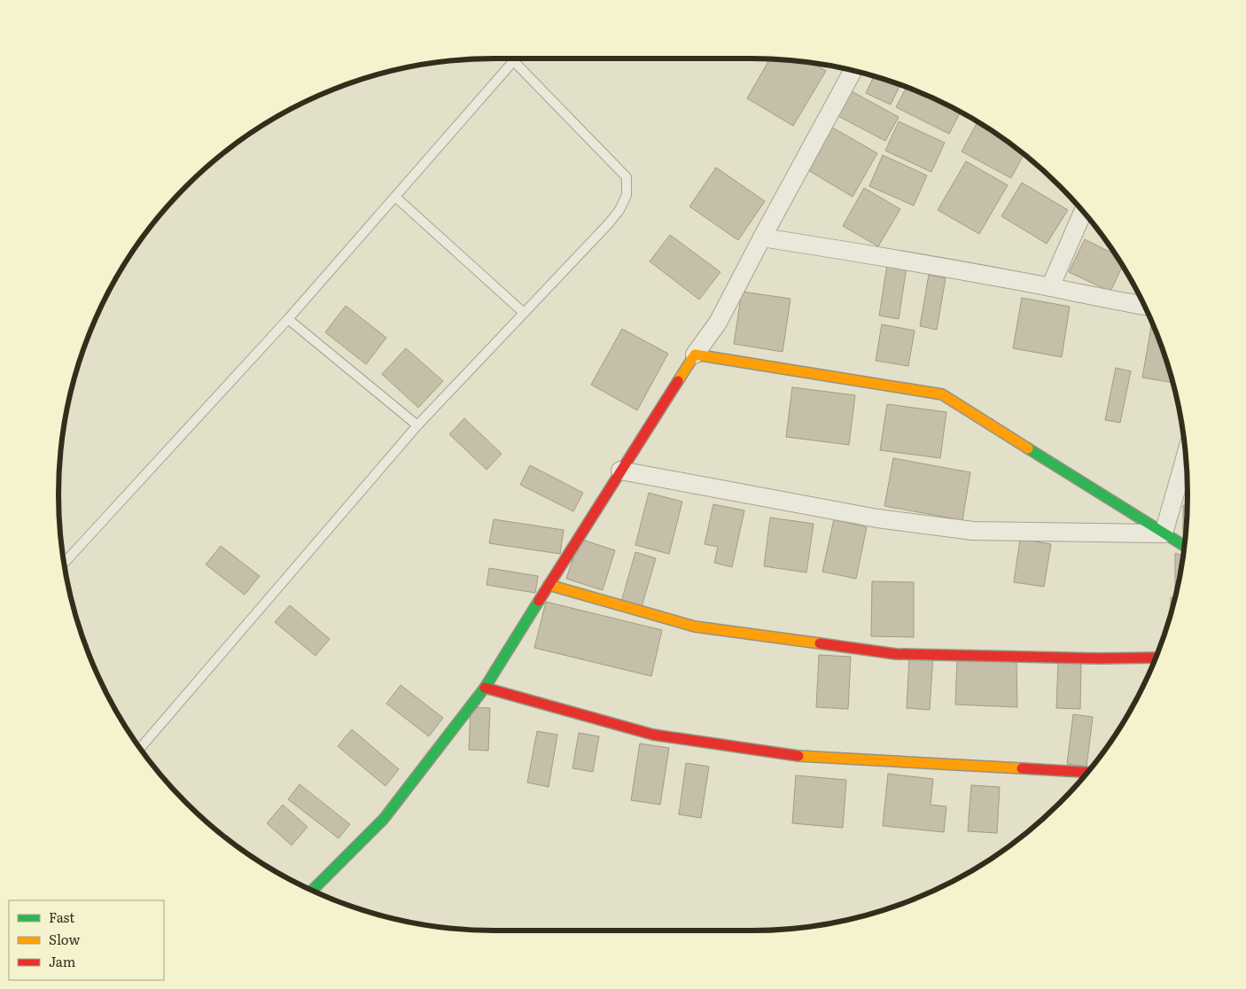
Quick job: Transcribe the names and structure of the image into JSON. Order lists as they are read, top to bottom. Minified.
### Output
{"legend":["Fast","Slow","Jam"]}
